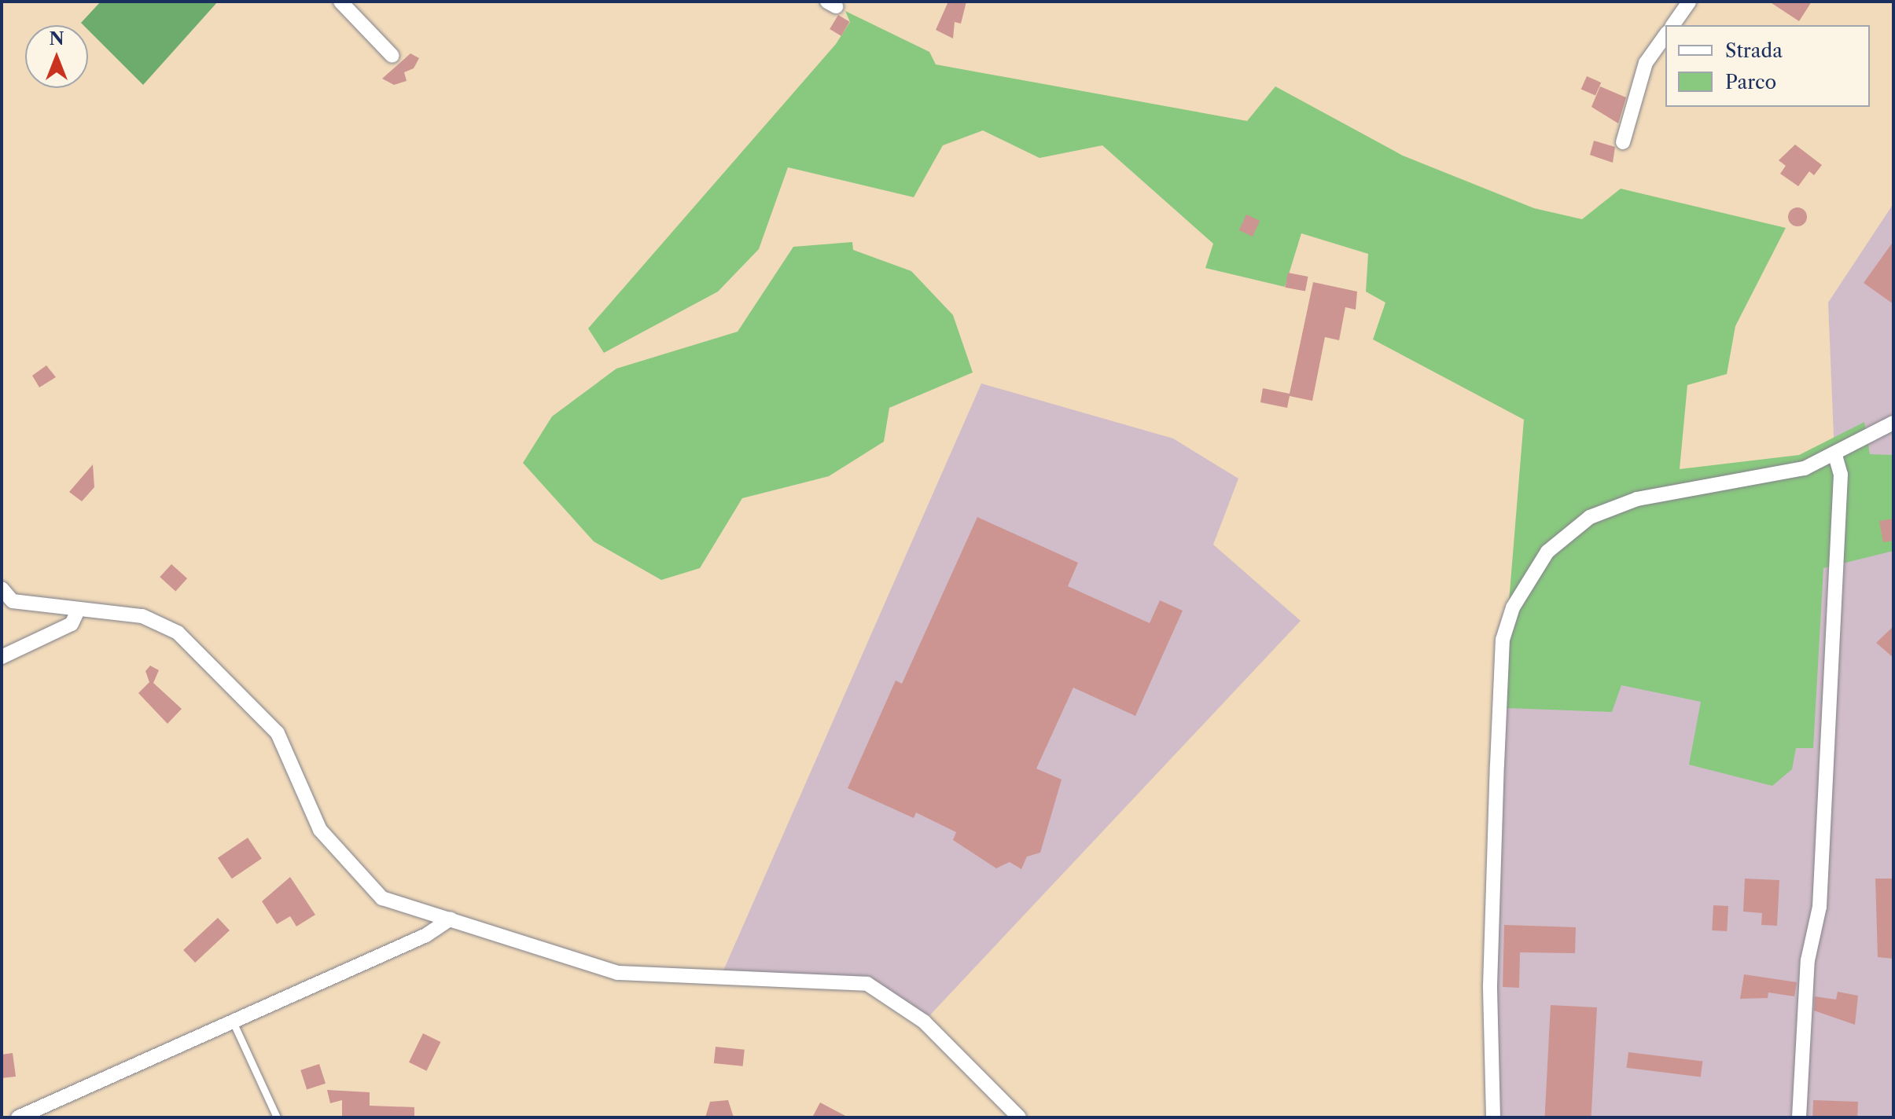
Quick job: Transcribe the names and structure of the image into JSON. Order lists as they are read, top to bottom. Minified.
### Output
{"legend":["Strada","Parco"],"north":"top"}
